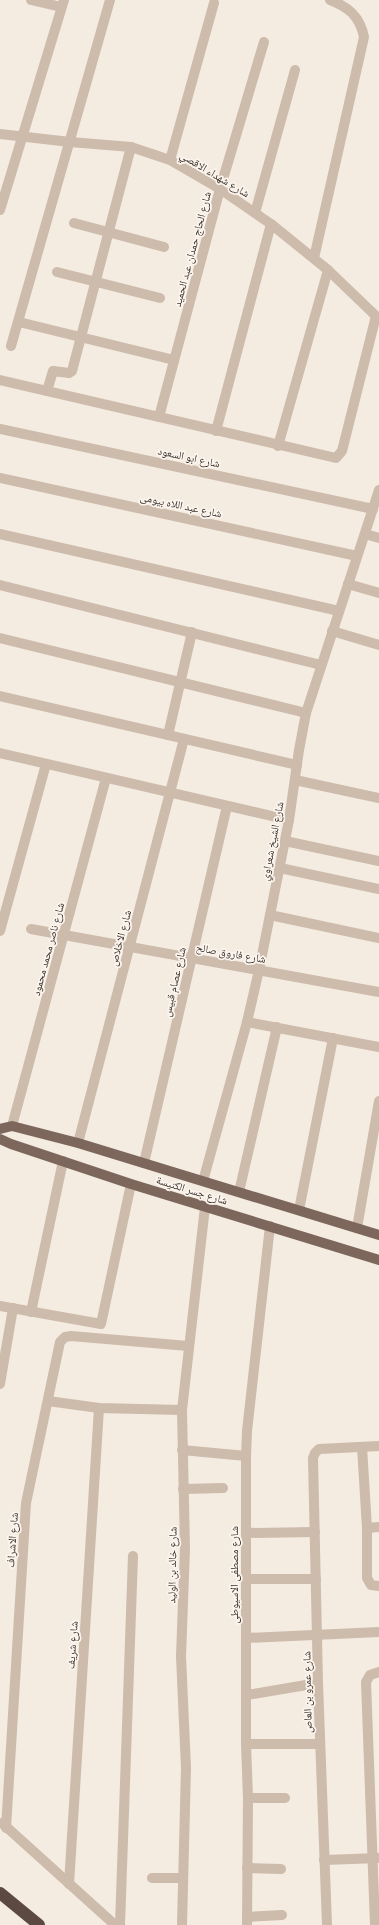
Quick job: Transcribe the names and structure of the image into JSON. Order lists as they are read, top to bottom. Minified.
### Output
{"streets":{"main road":["شارع جسر الكنيسة"],"street":["شارع شهداء الاقصي","شارع الحاج حمدان عبد الحميد","شارع ابو السعود","شارع عبد اللاه بيومى","شارع الشيخ شعراوي","شارع الاخلاص","شارع ناصر محمد محمود","شارع فاروق صالح","شارع عصام قبيس","شارع الاشراف","شارع خالد بن الوليد","شارع مصطفى الاسيوطى","شارع شريف","شارع عمرو بن العاص"]},"crossings":[["شارع شهداء الاقصي","شارع الحاج حمدان عبد الحميد"],["شارع ابو السعود","شارع الشيخ شعراوي"],["شارع عبد اللاه بيومى","شارع الشيخ شعراوي"],["شارع الشيخ شعراوي","شارع فاروق صالح"],["شارع الشيخ شعراوي","شارع جسر الكنيسة"],["شارع الاخلاص","شارع فاروق صالح"],["شارع الاخلاص","شارع جسر الكنيسة"],["شارع ناصر محمد محمود","شارع فاروق صالح"],["شارع ناصر محمد محمود","شارع جسر الكنيسة"],["شارع فاروق صالح","شارع عصام قبيس"],["شارع عصام قبيس","شارع جسر الكنيسة"],["شارع جسر الكنيسة","شارع خالد بن الوليد"],["شارع جسر الكنيسة","شارع مصطفى الاسيوطى"],["شارع الاشراف","شارع خالد بن الوليد"]]}
